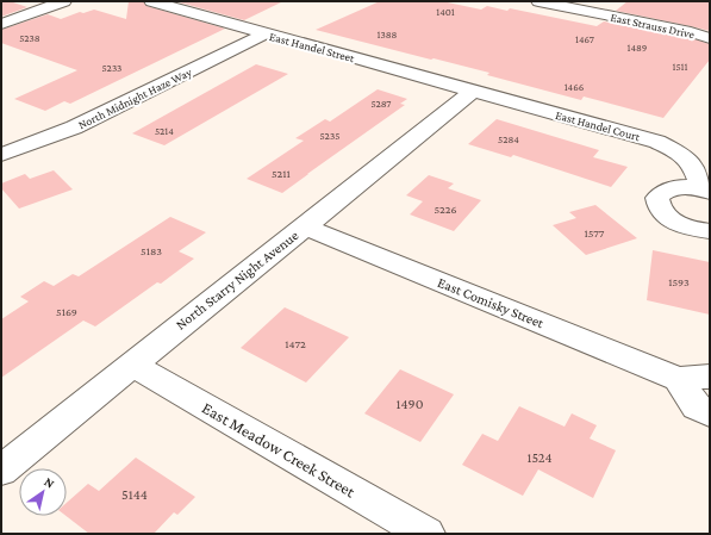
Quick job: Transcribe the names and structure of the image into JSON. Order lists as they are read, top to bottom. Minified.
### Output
{"streets":{"street":["East Strauss Drive","East Handel Street","North Midnight Haze Way","East Handel Court","North Starry Night Avenue","East Comisky Street","East Meadow Creek Street"]},"crossings":[["East Handel Street","North Midnight Haze Way"],["East Handel Street","East Handel Court"],["East Handel Street","North Starry Night Avenue"],["East Handel Court","North Starry Night Avenue"],["North Starry Night Avenue","East Comisky Street"],["North Starry Night Avenue","East Meadow Creek Street"]],"house_numbers":["1401","1388","5238","1467","1489","1511","5233","1466","5287","5214","5235","5284","5211","5226","1577","5183","1593","5169","1472","1490","1524","5144"],"north":"top right"}
